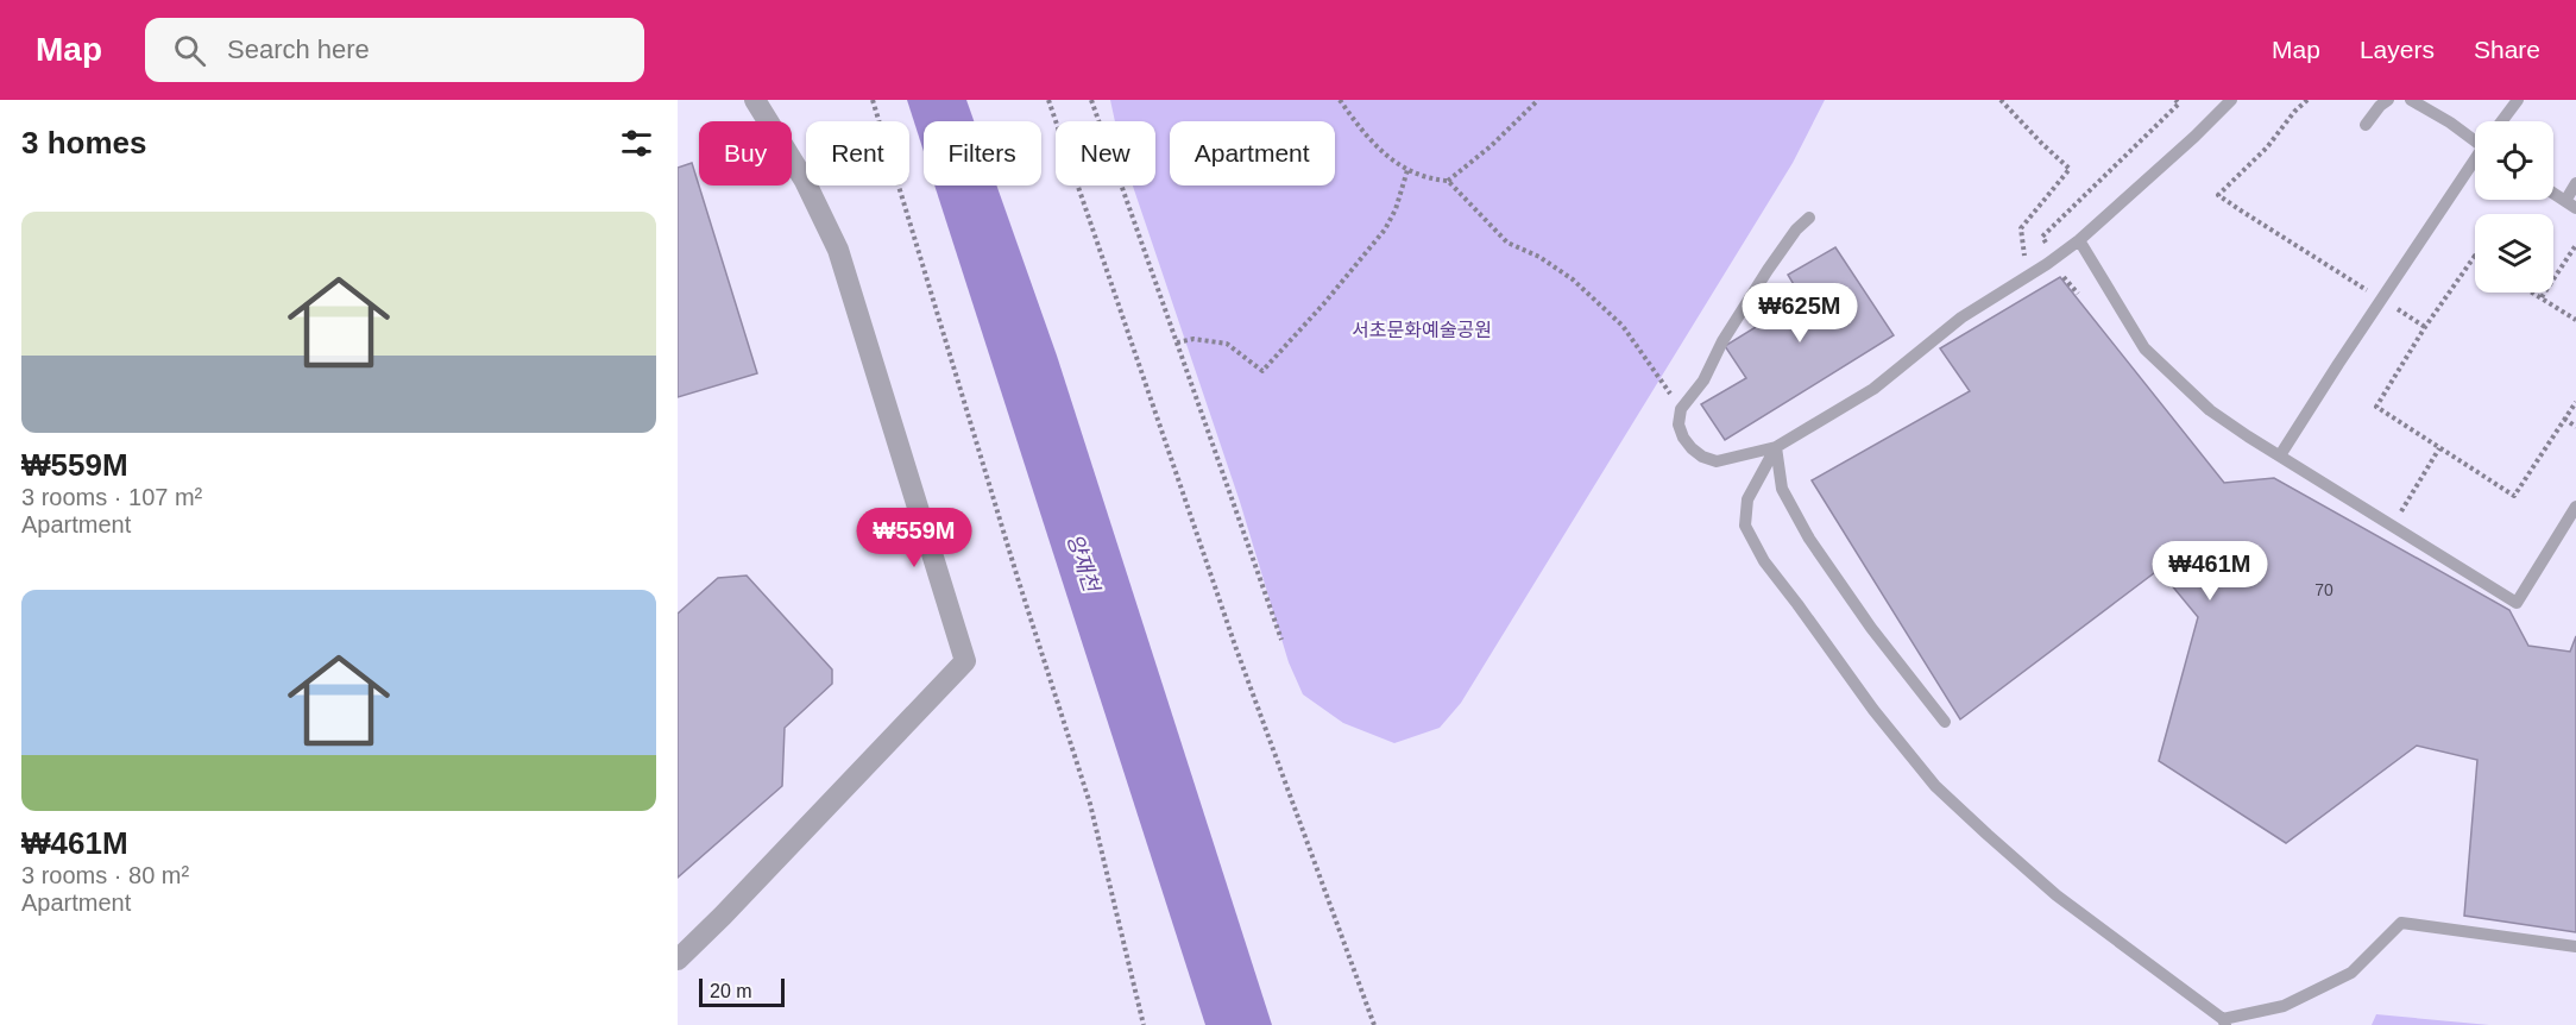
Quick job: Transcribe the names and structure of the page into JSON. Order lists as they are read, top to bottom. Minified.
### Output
{"water":["양재천"],"parks":["서초문화예술공원"],"house_numbers":["70"],"scale_bar":"20 m","page":{"header":"Map","search":"Search here","nav":["Map","Layers","Share"],"heading":"3 homes","chip":["Buy","Rent","Filters","New","Apartment"],"list":[{"name":"₩559M","note":"3 rooms · 107 m² · Apartment"},{"name":"₩461M","note":"3 rooms · 80 m² · Apartment"}],"price":["₩625M","₩559M","₩461M"],"scale":"20 m"}}
